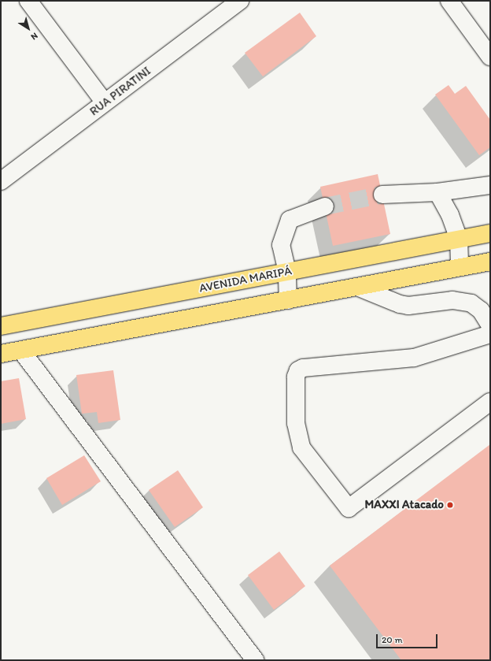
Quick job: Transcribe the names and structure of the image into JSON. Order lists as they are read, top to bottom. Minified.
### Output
{"streets":{"main road":["AVENIDA MARIPÁ"],"street":["RUA PIRATINI"]},"places":["MAXXI Atacado"],"scale_bar":"20 m","north":"bottom right"}
